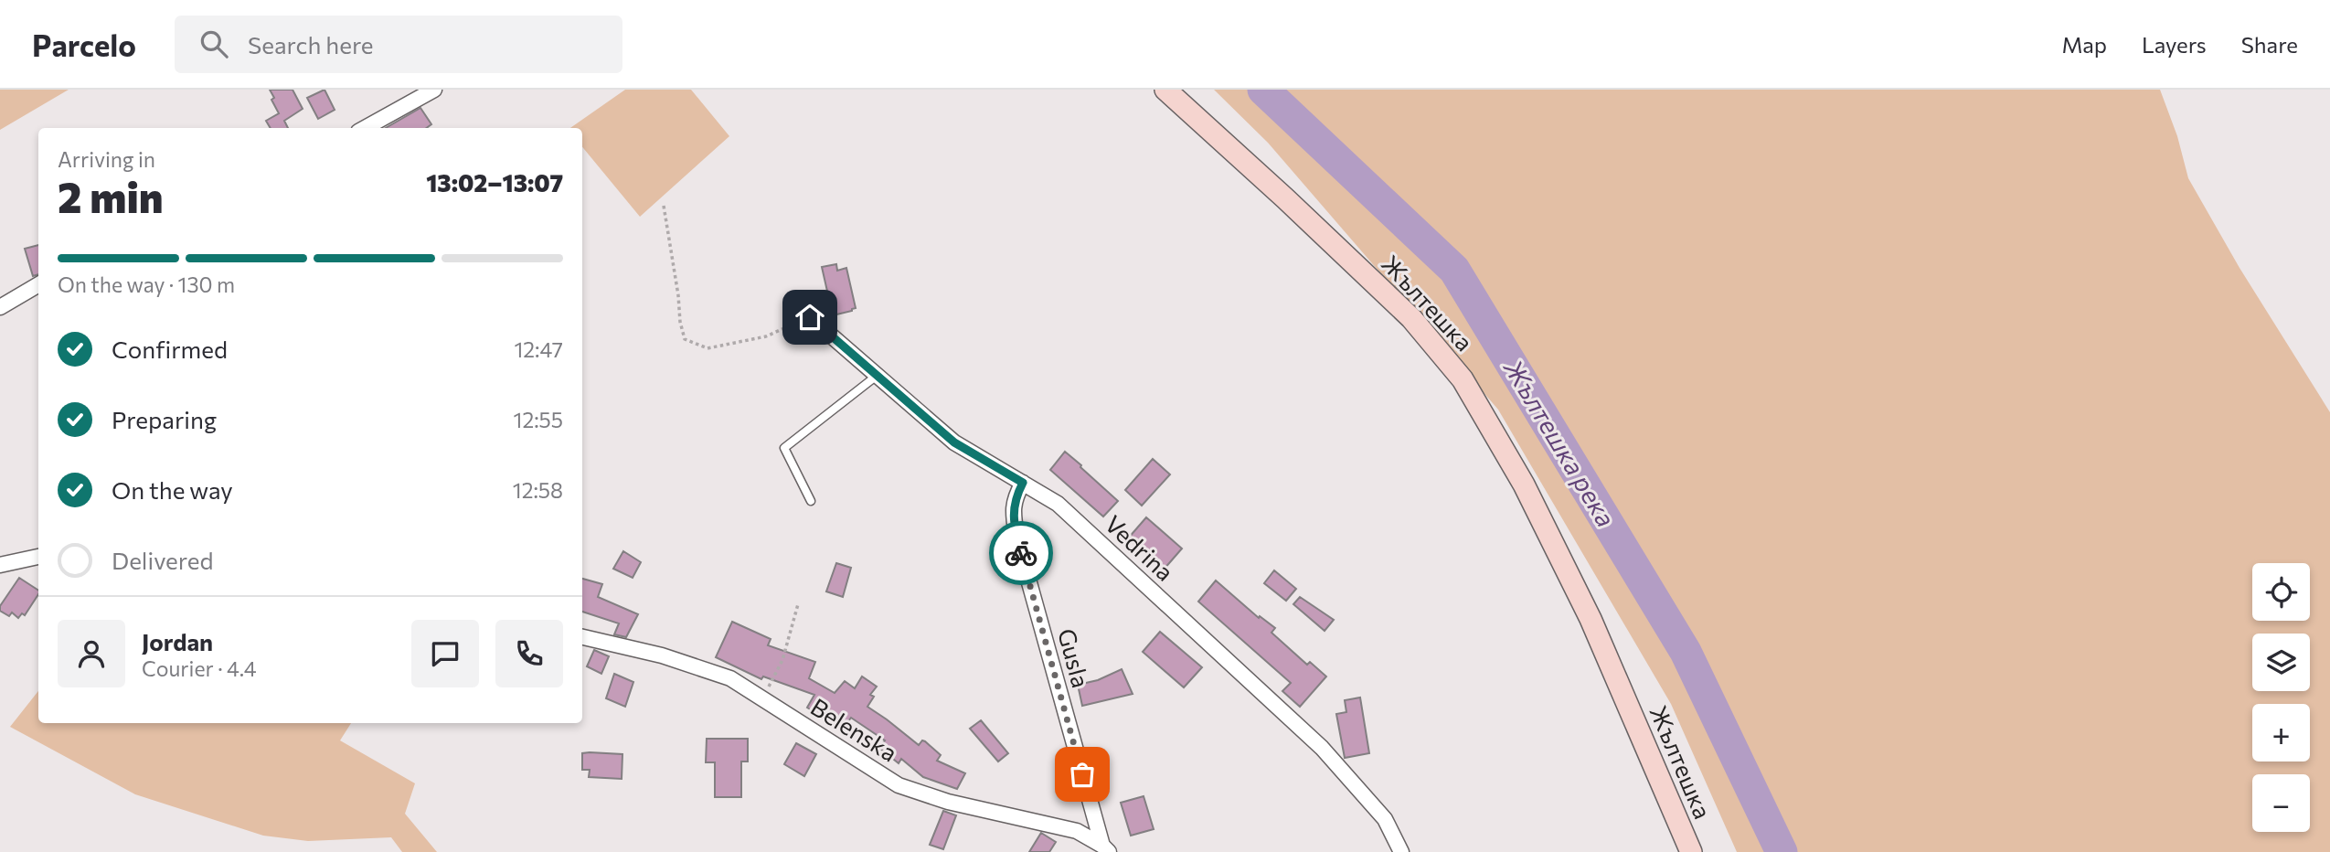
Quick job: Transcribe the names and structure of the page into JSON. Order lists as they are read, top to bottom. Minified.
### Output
{"streets":{"main road":["Жълтешка"],"street":["Vedrina","Gusla","Belenska"]},"crossings":[["Vedrina","Gusla"],["Gusla","Belenska"]],"water":["Жълтешка река"],"page":{"header":"Parcelo","search":"Search here","nav":["Map","Layers","Share"],"heading":["2 min","Arriving in","13:02–13:07"],"panel":["Jordan","Courier · 4.4"],"bar":"On the way · 130 m","list":[["Confirmed","12:47"],["Preparing","12:55"],["On the way","12:58"],"Delivered"],"map_buttons":["+","−"]}}
